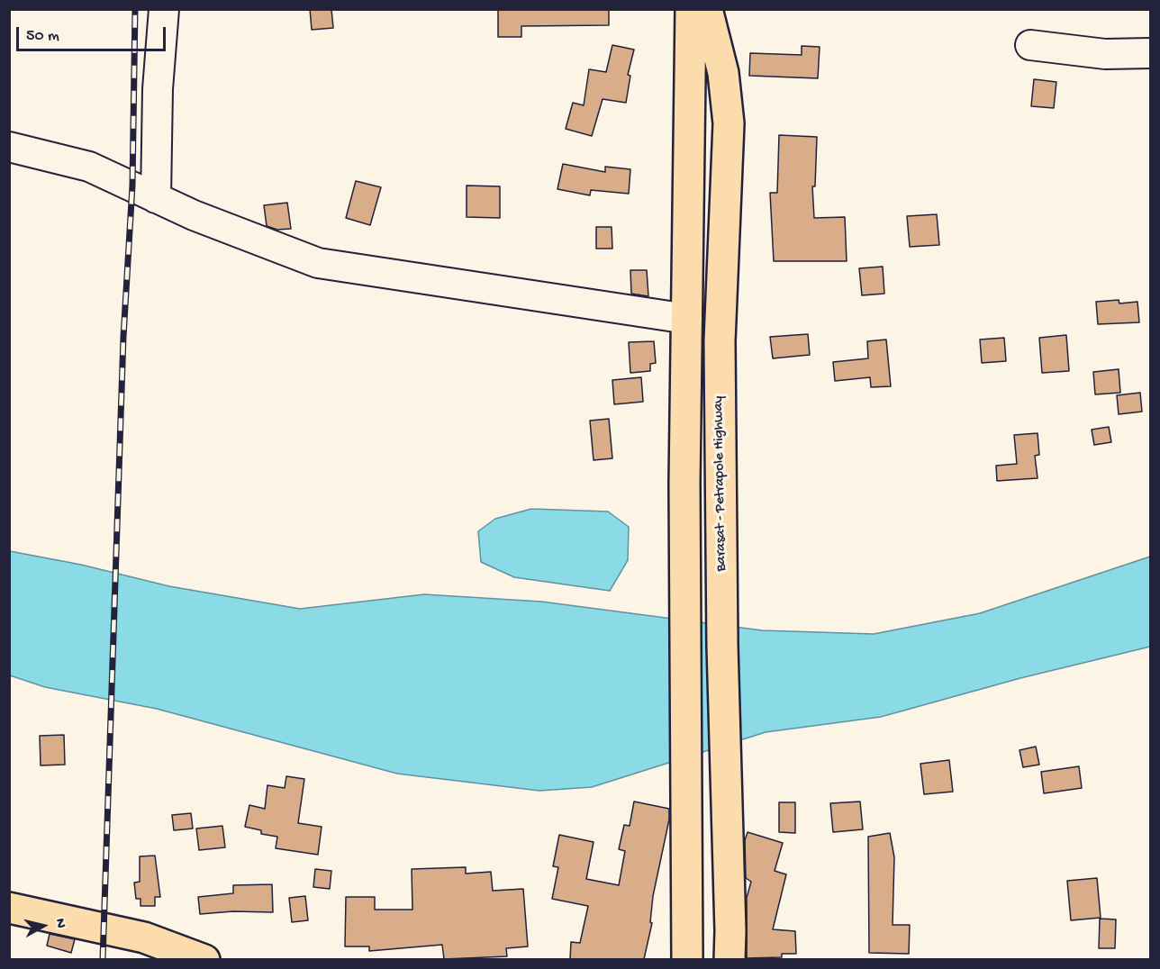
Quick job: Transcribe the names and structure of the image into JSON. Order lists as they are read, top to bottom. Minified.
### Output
{"streets":{"main road":["Barasat - Petrapole Highway"]},"scale_bar":"50 m","north":"right"}
